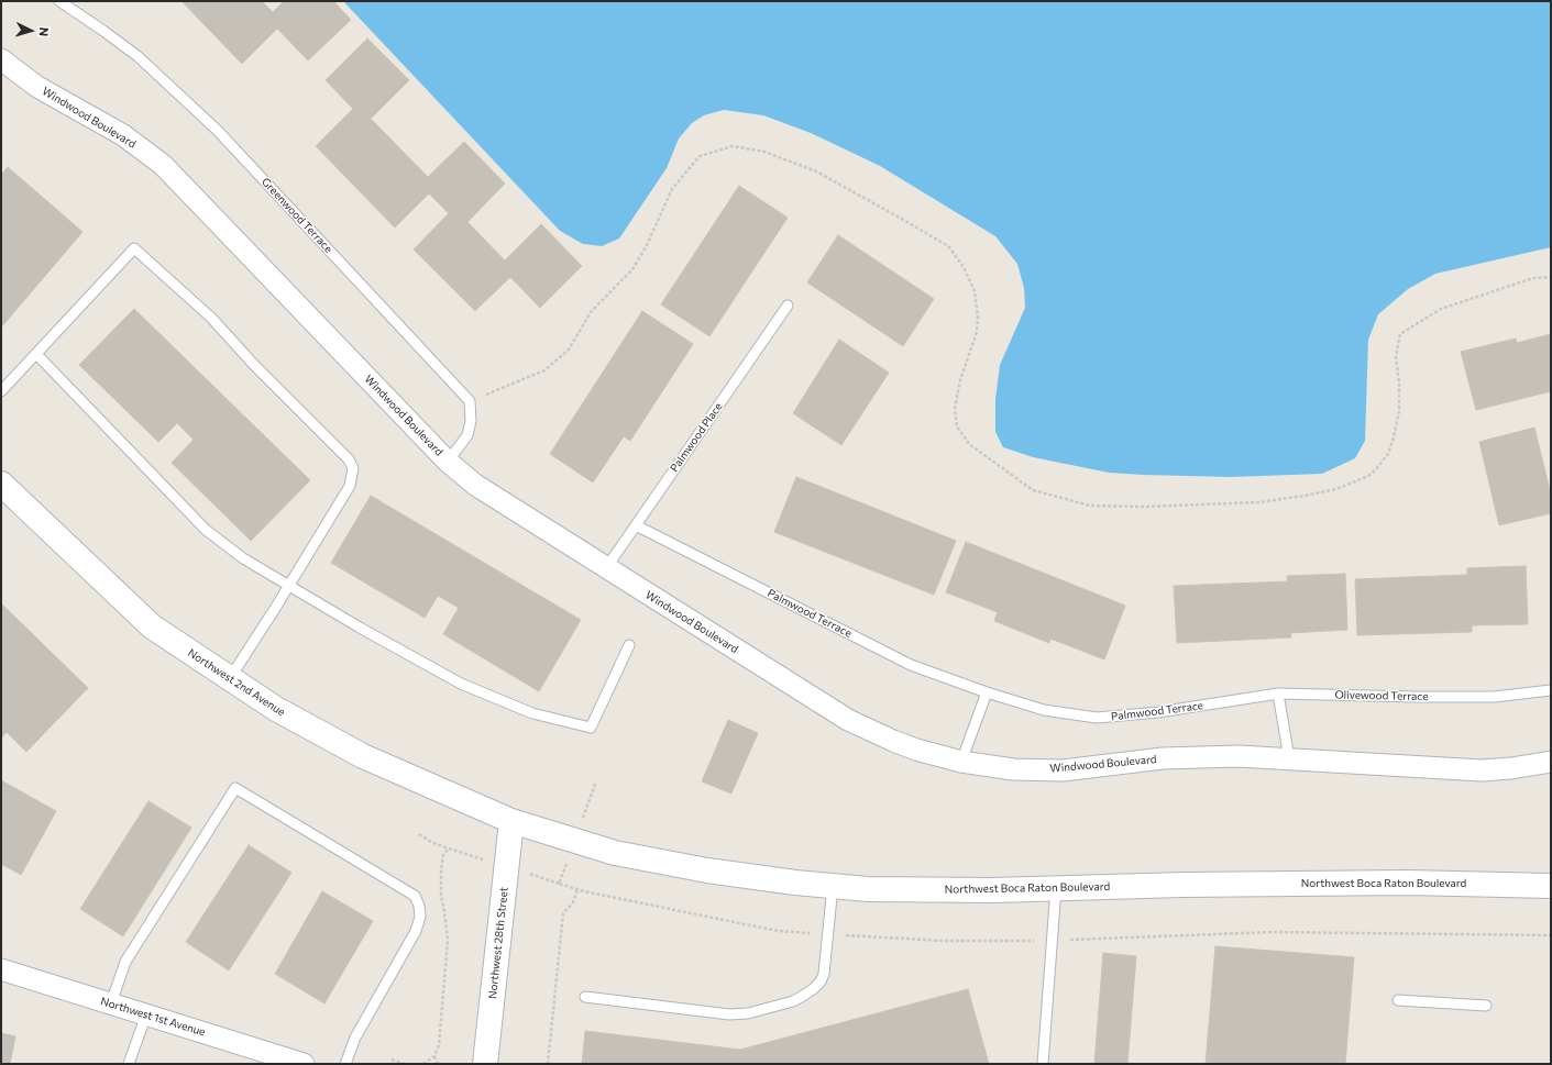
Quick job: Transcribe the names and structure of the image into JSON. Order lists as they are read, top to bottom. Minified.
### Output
{"streets":{"street":["Windwood Boulevard","Northwest 2nd Avenue","Northwest Boca Raton Boulevard","Northwest 28th Street","Northwest 1st Avenue"],"lane":["Greenwood Terrace","Palmwood Place","Palmwood Terrace","Olivewood Terrace"]},"crossings":[["Windwood Boulevard","Palmwood Place"],["Palmwood Place","Palmwood Terrace"],["Palmwood Terrace","Olivewood Terrace"],["Northwest 2nd Avenue","Northwest Boca Raton Boulevard"],["Northwest 2nd Avenue","Northwest 28th Street"],["Northwest Boca Raton Boulevard","Northwest 28th Street"]],"north":"right"}
